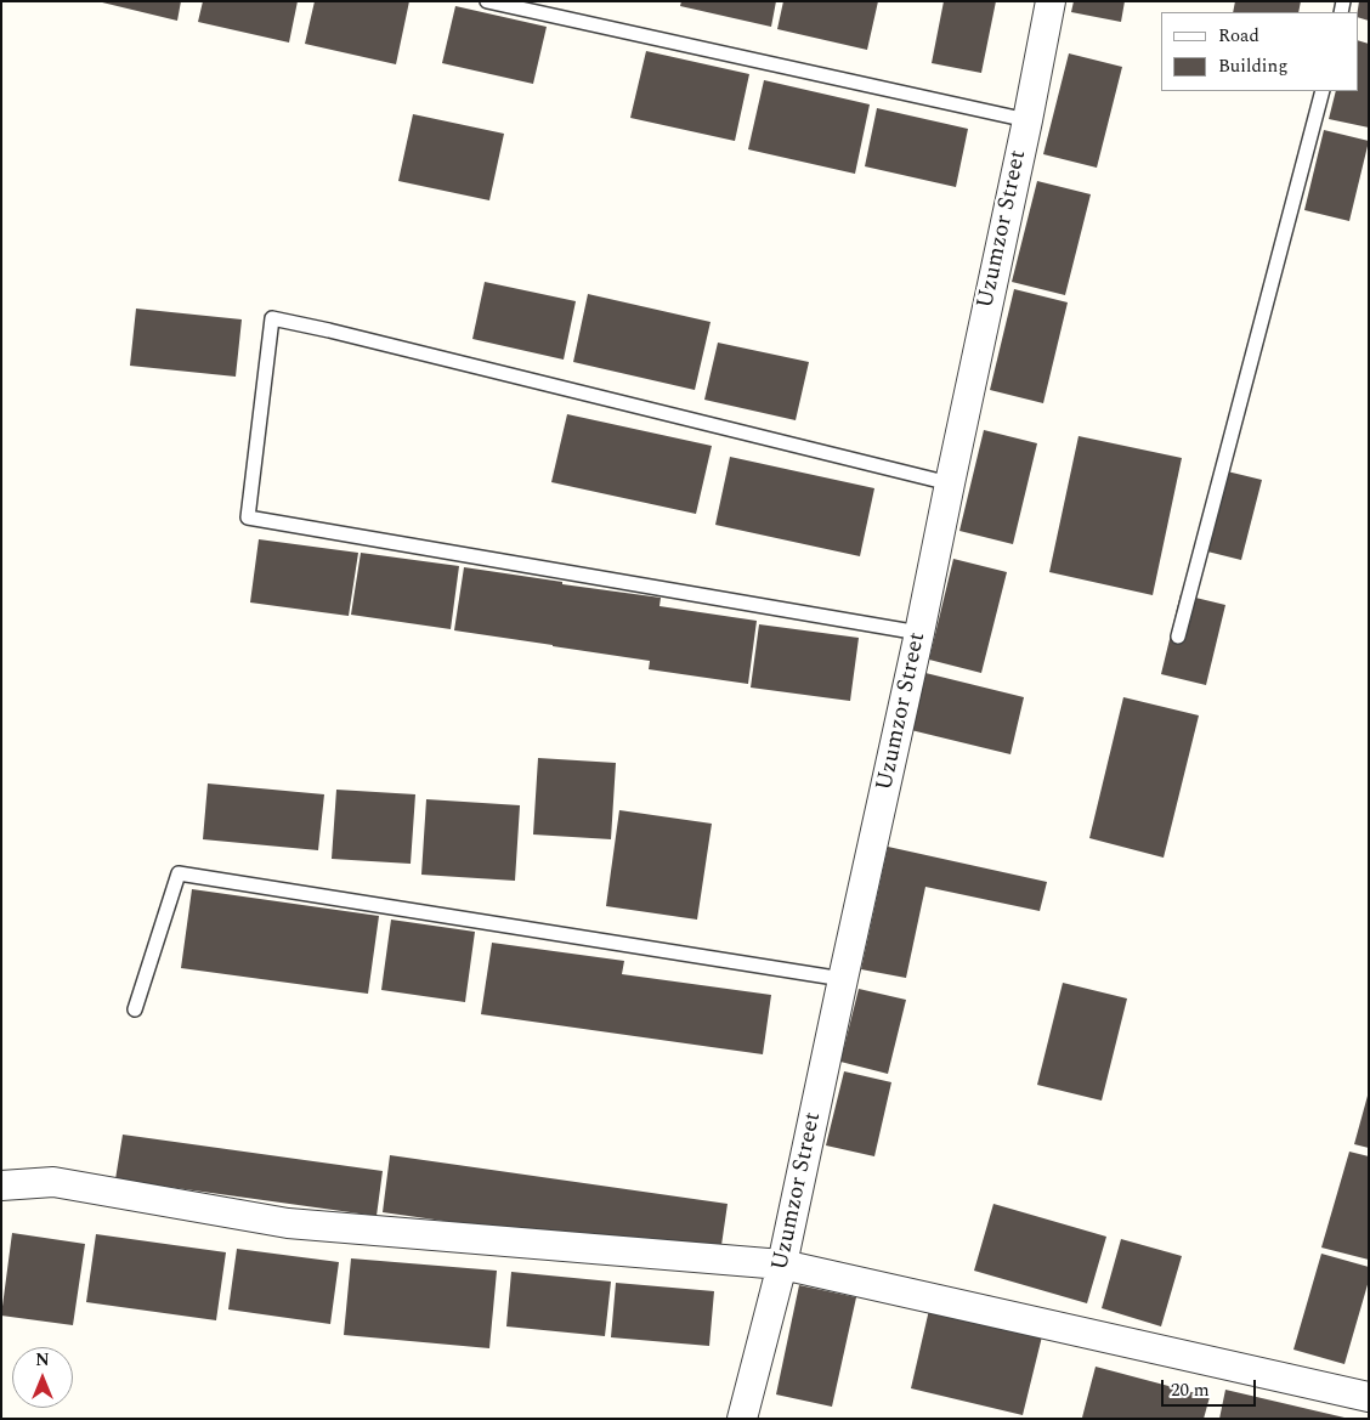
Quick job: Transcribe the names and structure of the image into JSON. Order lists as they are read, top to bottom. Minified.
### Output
{"streets":{"street":["Uzumzor Street"]},"legend":["Road","Building"],"scale_bar":"20 m","north":"top"}
